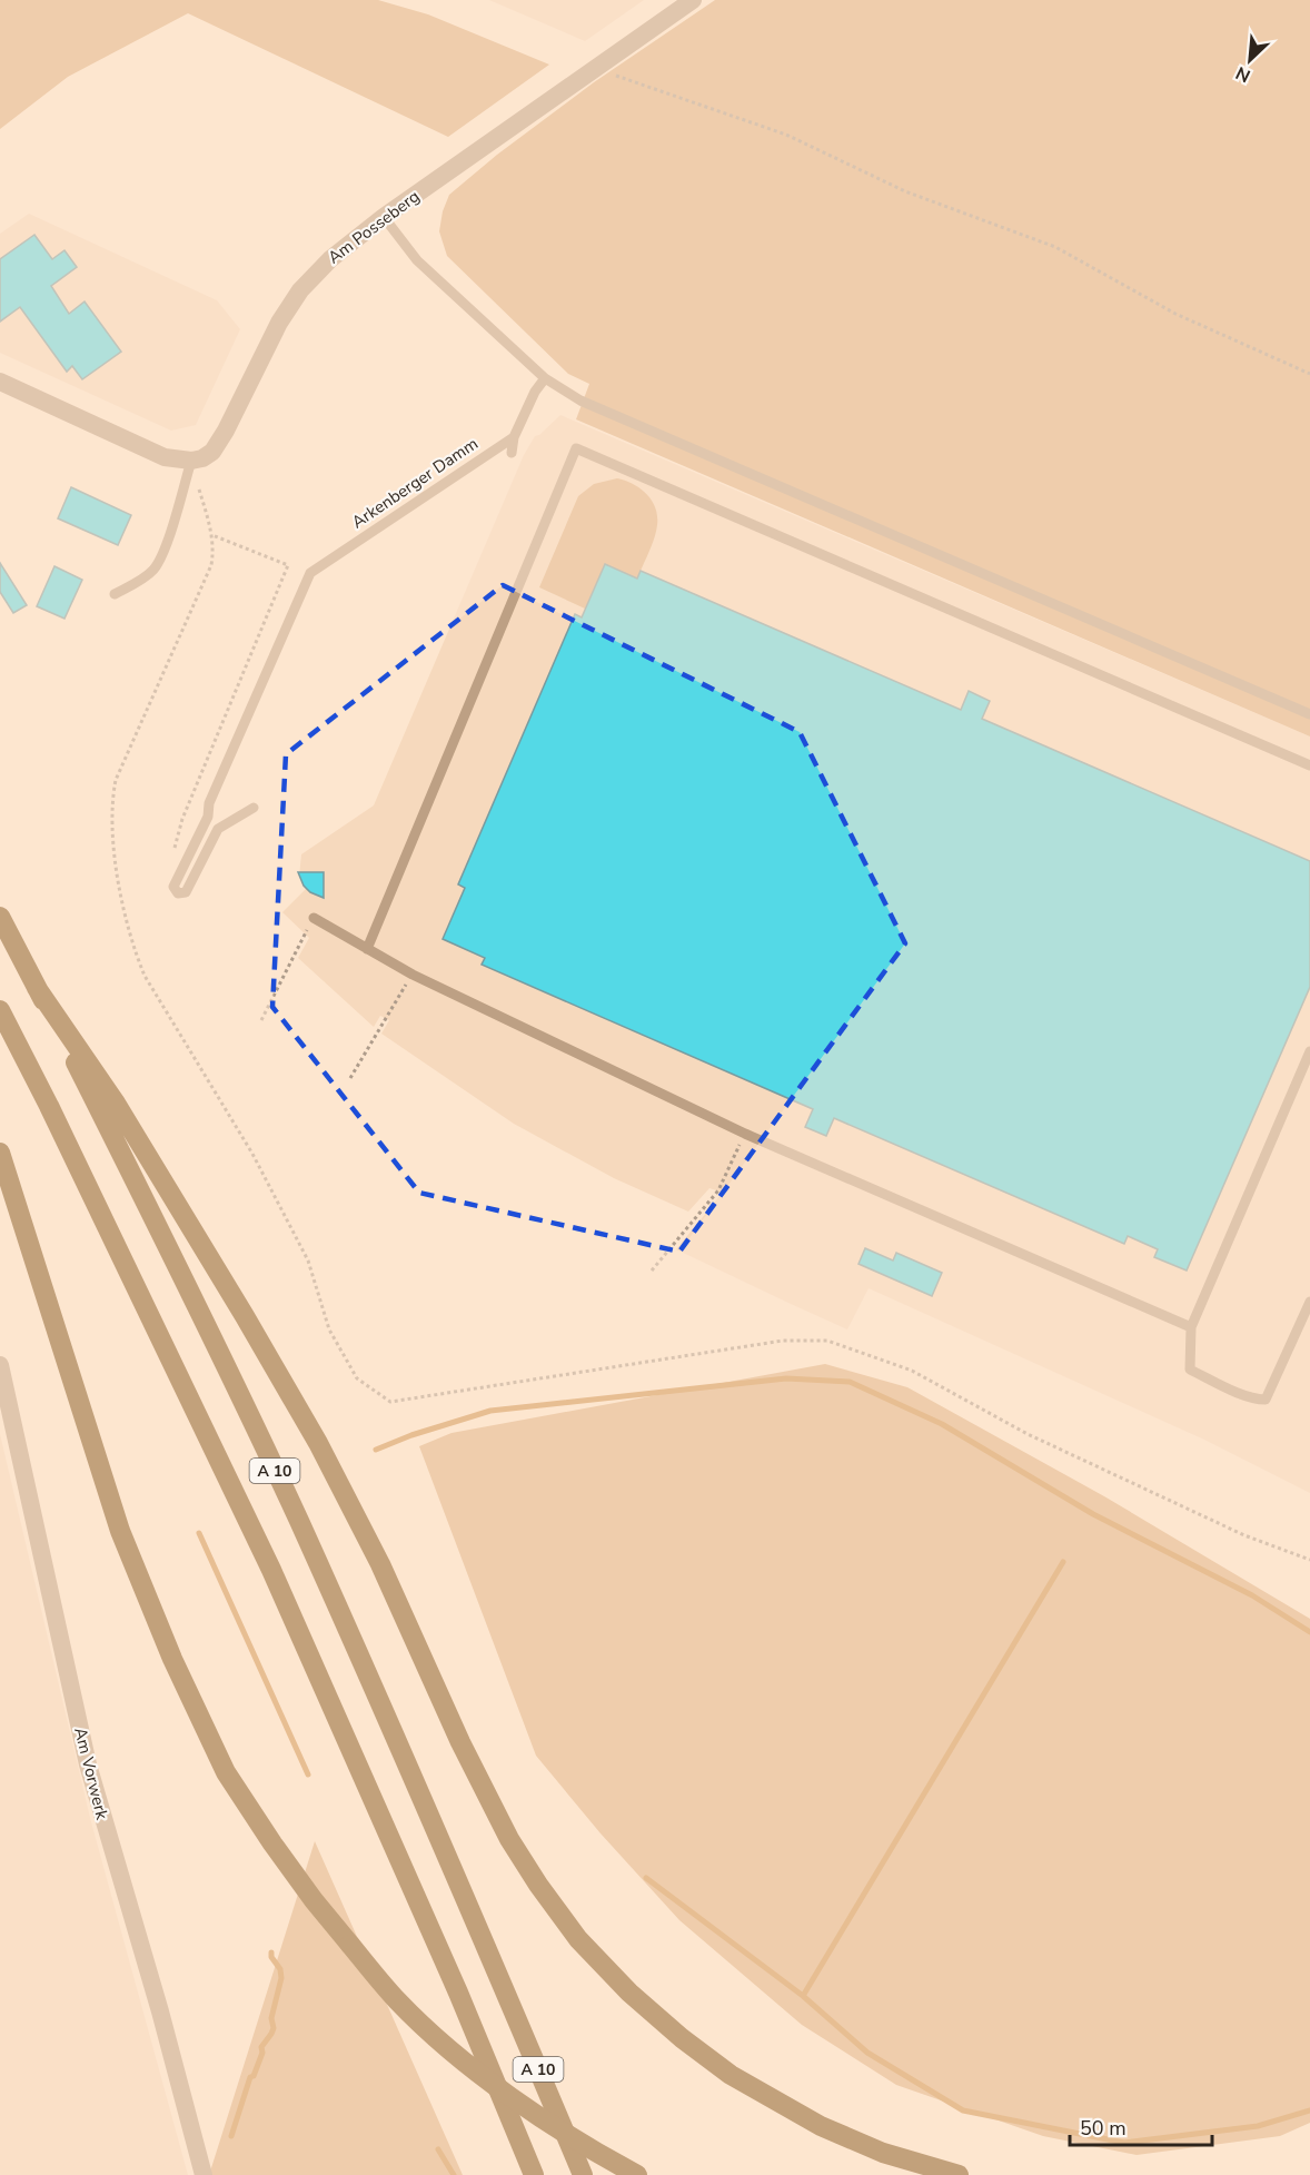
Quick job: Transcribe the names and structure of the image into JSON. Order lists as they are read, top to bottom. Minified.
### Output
{"streets":{"highway":["A 10"],"street":["Am Posseberg","Am Vorwerk"],"lane":["Arkenberger Damm"]},"scale_bar":"50 m","north":"bottom left"}
